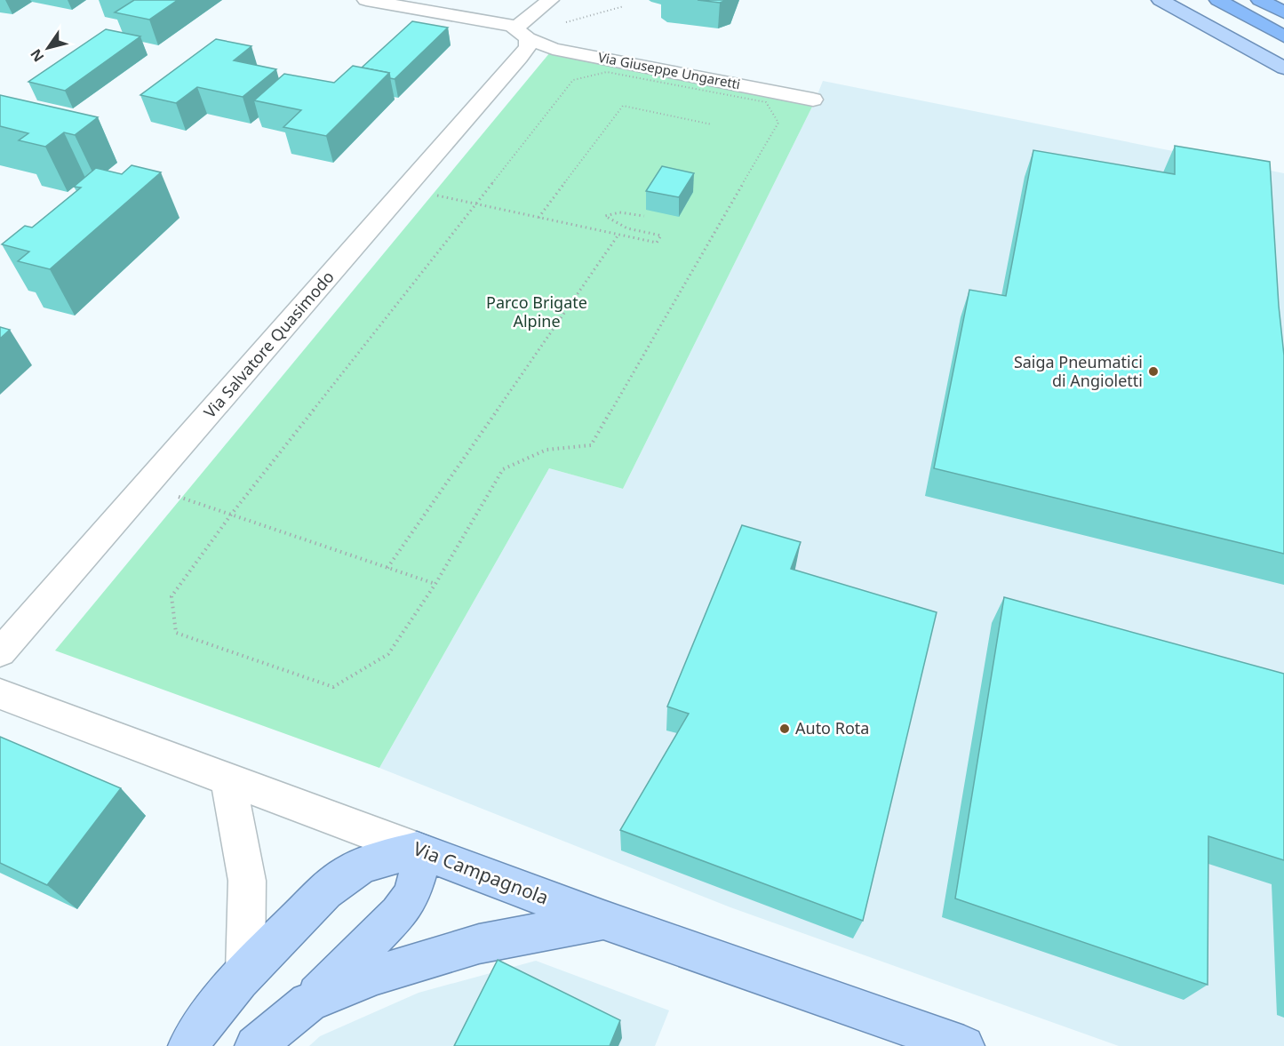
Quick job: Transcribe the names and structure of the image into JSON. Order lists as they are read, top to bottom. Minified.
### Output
{"streets":{"main road":["Via Campagnola"],"street":["Via Giuseppe Ungaretti","Via Salvatore Quasimodo"]},"crossings":[["Via Giuseppe Ungaretti","Via Salvatore Quasimodo"]],"parks":["Parco Brigate Alpine"],"places":["Saiga Pneumatici di Angioletti","Auto Rota"],"north":"bottom left"}
